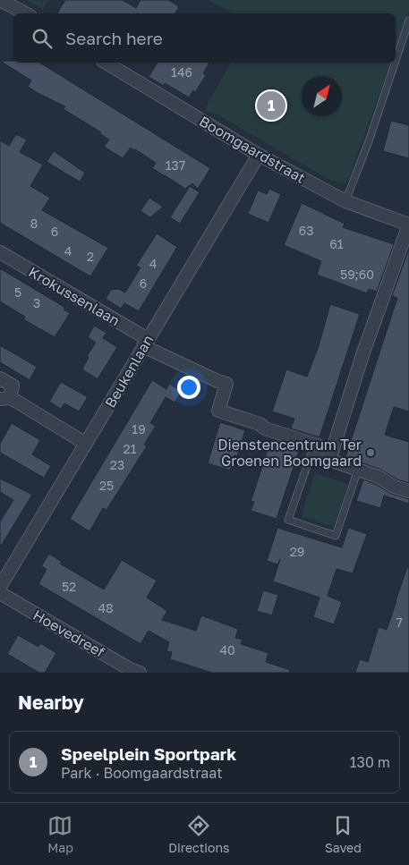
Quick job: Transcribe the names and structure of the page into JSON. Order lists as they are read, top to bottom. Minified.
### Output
{"streets":{"street":["Boomgaardstraat","Krokussenlaan","Beukenlaan","Hoevedreef"]},"crossings":[["Boomgaardstraat","Beukenlaan"],["Krokussenlaan","Beukenlaan"]],"places":["Dienstencentrum Ter Groenen Boomgaard"],"house_numbers":["146","137","8","63","6","61","4","2","4","59;60","6","5","3","19","21","23","25","29","52","48","7","40"],"north":"top right","page":{"search":"Search here","pins":"1","heading":"Nearby","list":[{"mark":"1","name":"Speelplein Sportpark","note":"Park · Boomgaardstraat","value":"130 m"}],"nav":["Map","Directions","Saved"]}}
